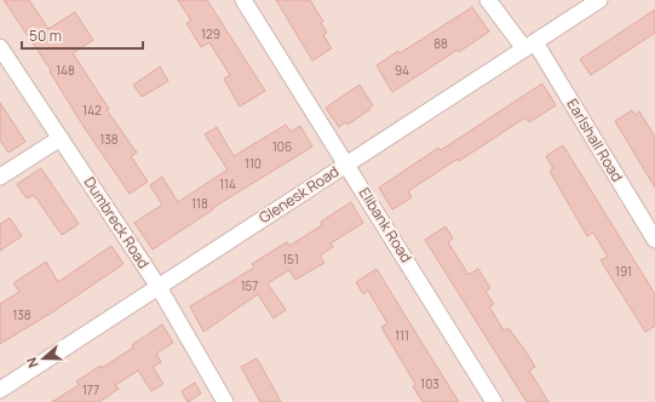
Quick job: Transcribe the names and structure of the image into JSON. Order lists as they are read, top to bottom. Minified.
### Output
{"streets":{"street":["Earlshall Road","Glenesk Road","Dumbreck Road","Elibank Road"]},"crossings":[["Earlshall Road","Glenesk Road"],["Glenesk Road","Dumbreck Road"],["Glenesk Road","Elibank Road"]],"house_numbers":["129","88","148","94","142","138","106","110","114","118","151","191","157","138","111","103","177"],"scale_bar":"50 m","north":"left"}
